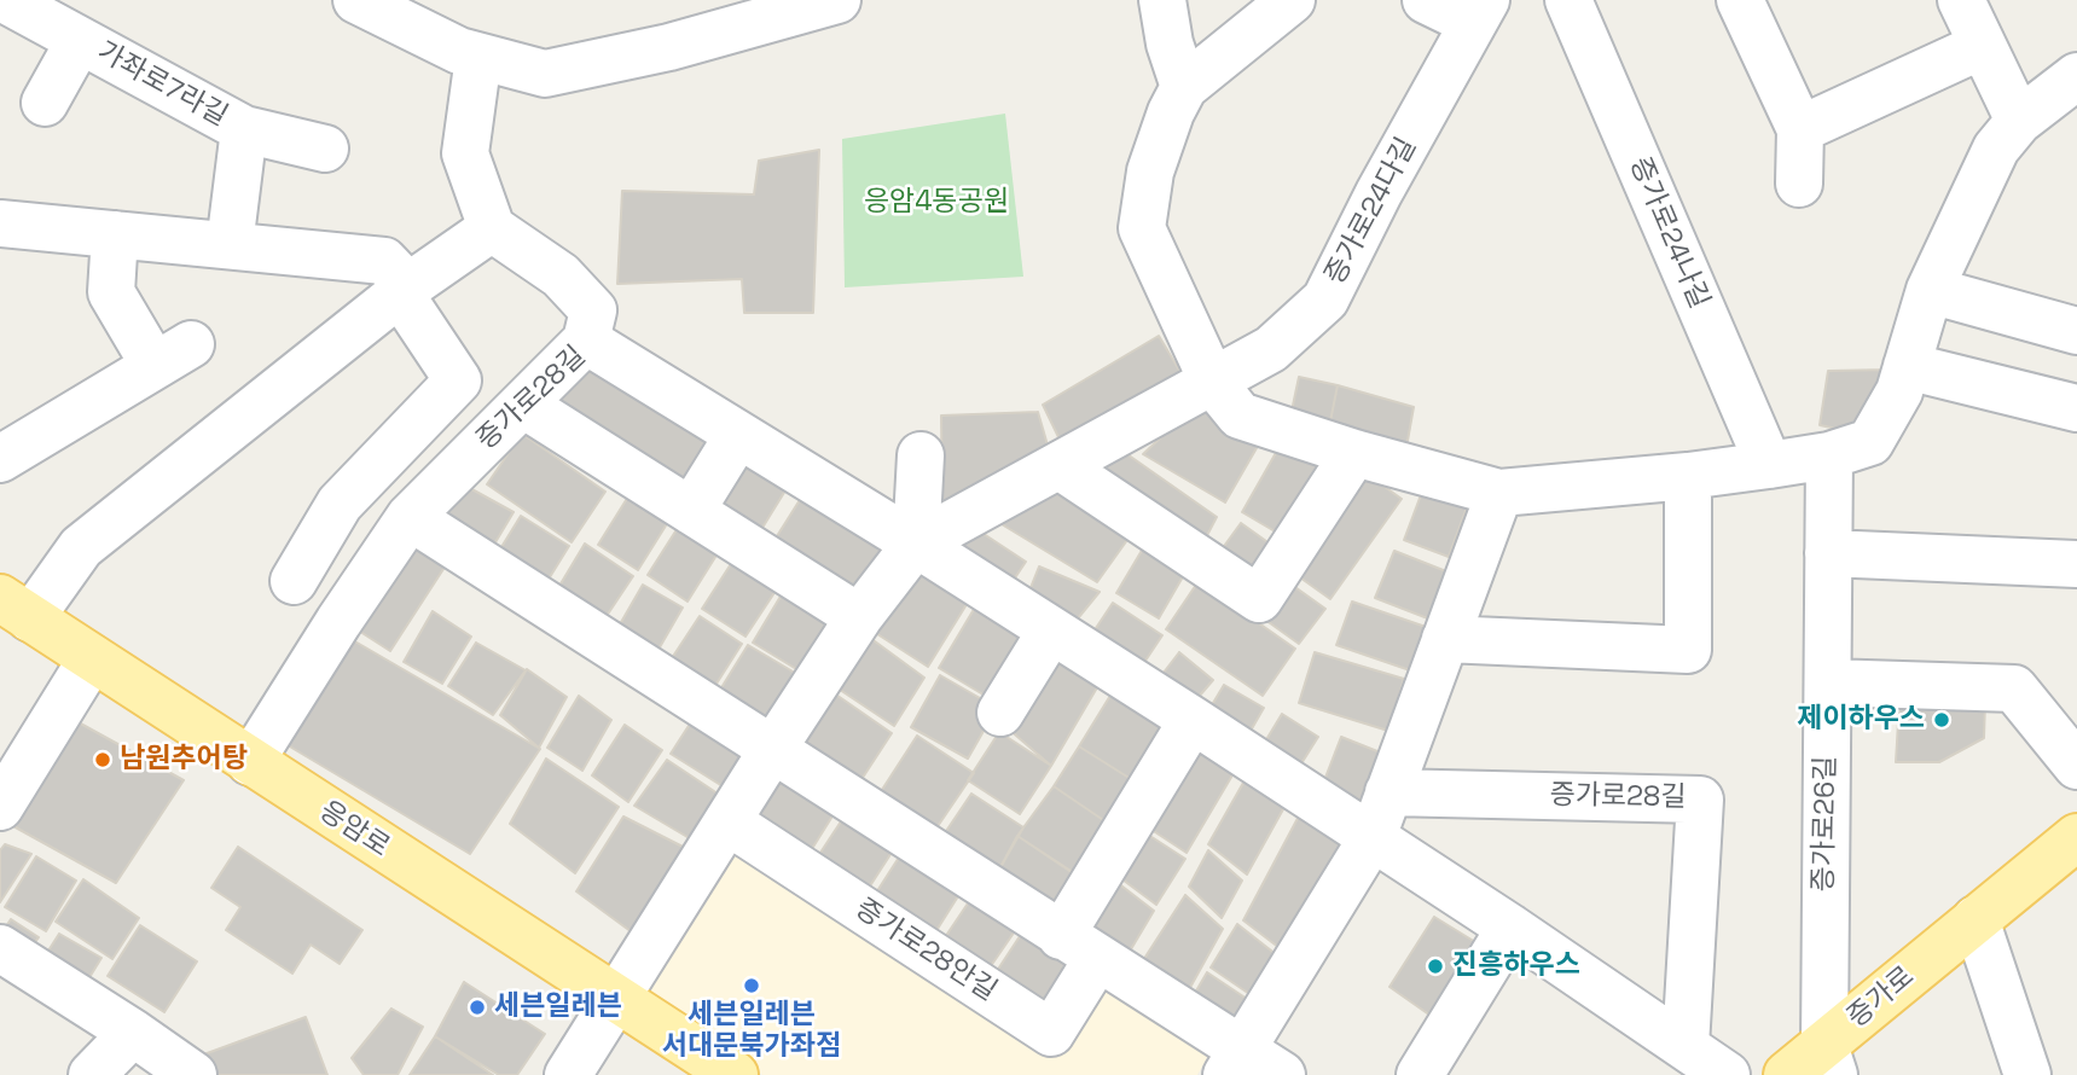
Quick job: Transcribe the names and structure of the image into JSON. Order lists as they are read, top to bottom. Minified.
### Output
{"streets":{"main road":["응암로","증가로"],"street":["가좌로7라길","증가로24다길","증가로24나길","증가로28길","증가로26길","증가로28안길"]},"crossings":[["증가로28길","응암로"],["증가로28길","증가로28안길"],["증가로26길","증가로"]],"parks":["응암4동공원"],"places":["제이하우스","남원추어탕","진흥하우스","세븐일레븐 서대문북가좌점","세븐일레븐"]}
